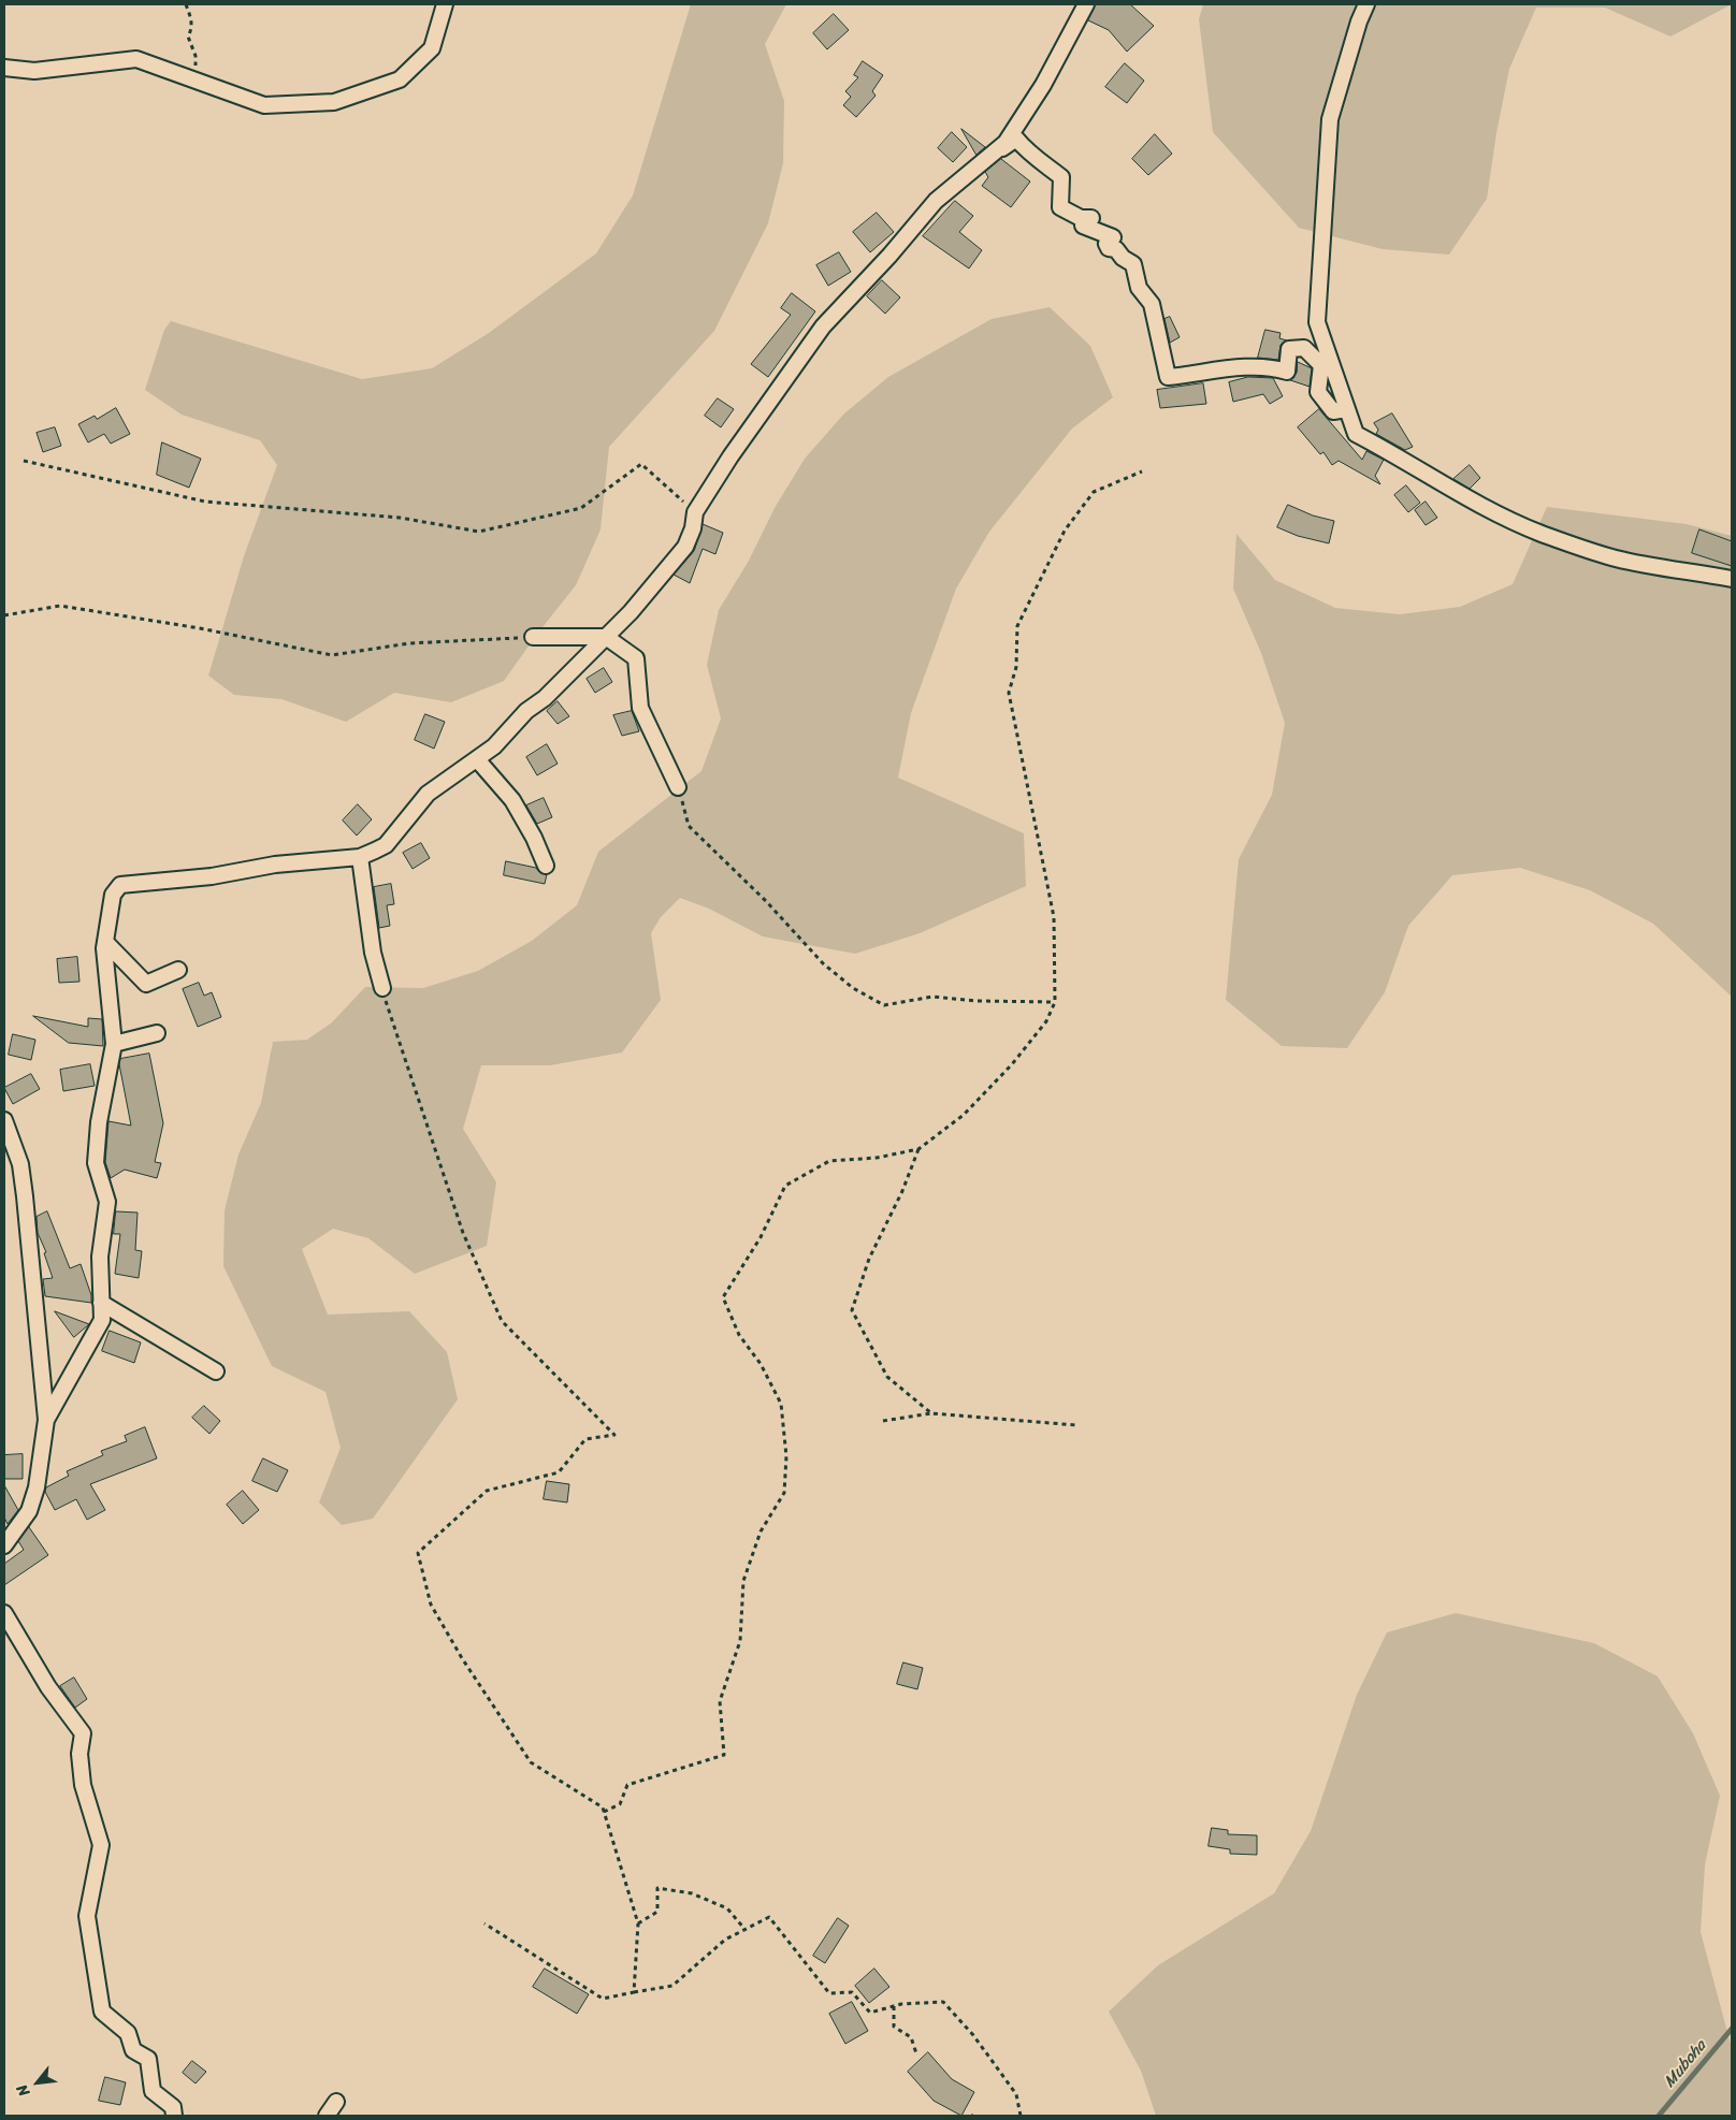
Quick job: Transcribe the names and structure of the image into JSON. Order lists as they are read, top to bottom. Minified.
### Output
{"water":["Muboha"],"north":"bottom left"}
